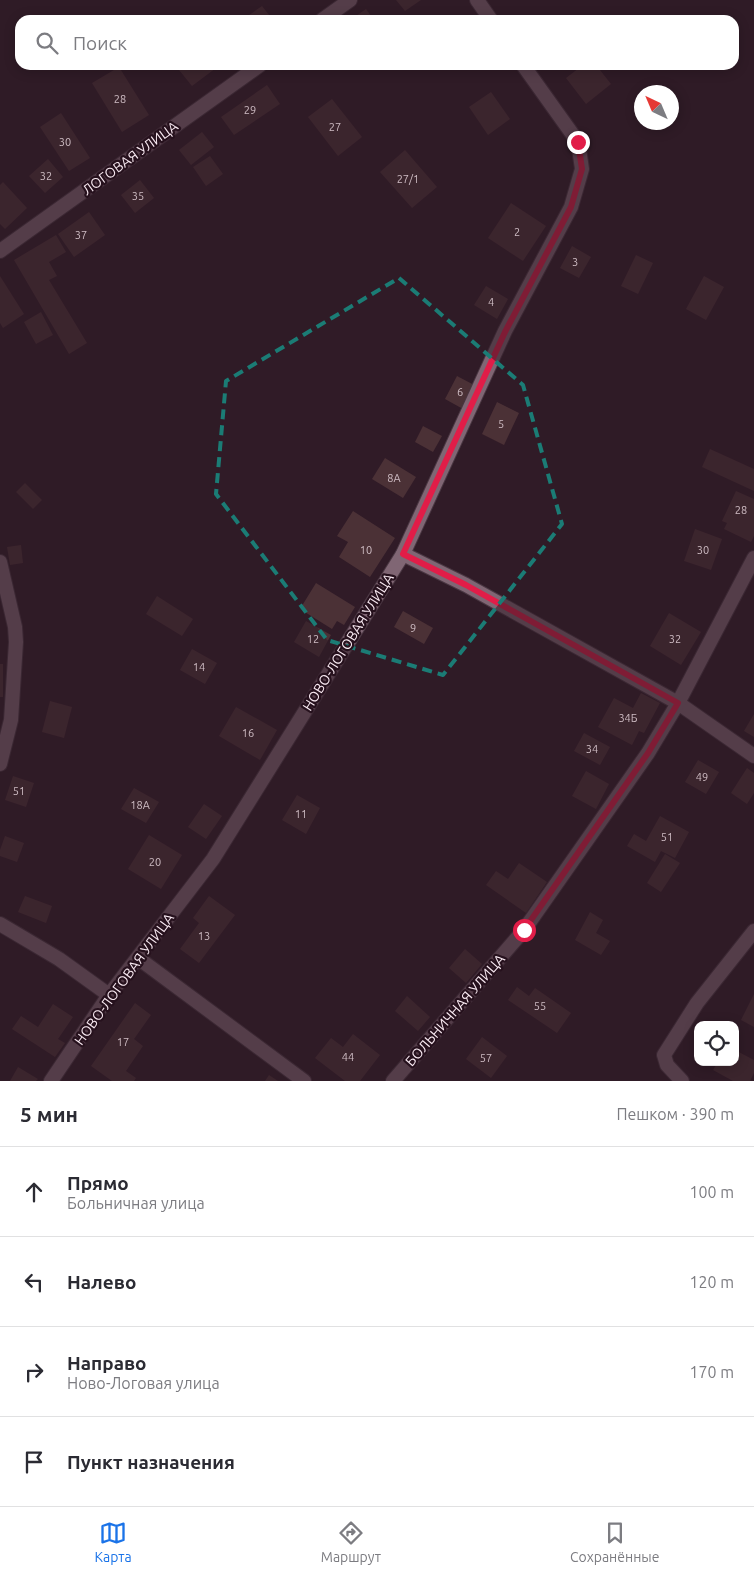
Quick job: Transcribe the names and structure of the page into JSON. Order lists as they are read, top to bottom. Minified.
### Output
{"streets":{"street":["ЛОГОВАЯ УЛИЦА","НОВО-ЛОГОВАЯ УЛИЦА","БОЛЬНИЧНАЯ УЛИЦА"]},"house_numbers":["28","29","27","30","32","27/1","35","2","37","3","4","6","5","8А","28","10","30","9","12","32","14","34Б","16","34","49","51","18А","11","51","20","13","55","17","44","57"],"north":"top left","page":{"search":"Поиск","heading":["5 мин","Пешком · 390 m"],"list":[["Прямо","Больничная улица","100 m"],["Налево","120 m"],["Направо","Ново-Логовая улица","170 m"],"Пункт назначения"],"nav":["Карта","Маршрут","Сохранённые"]}}
